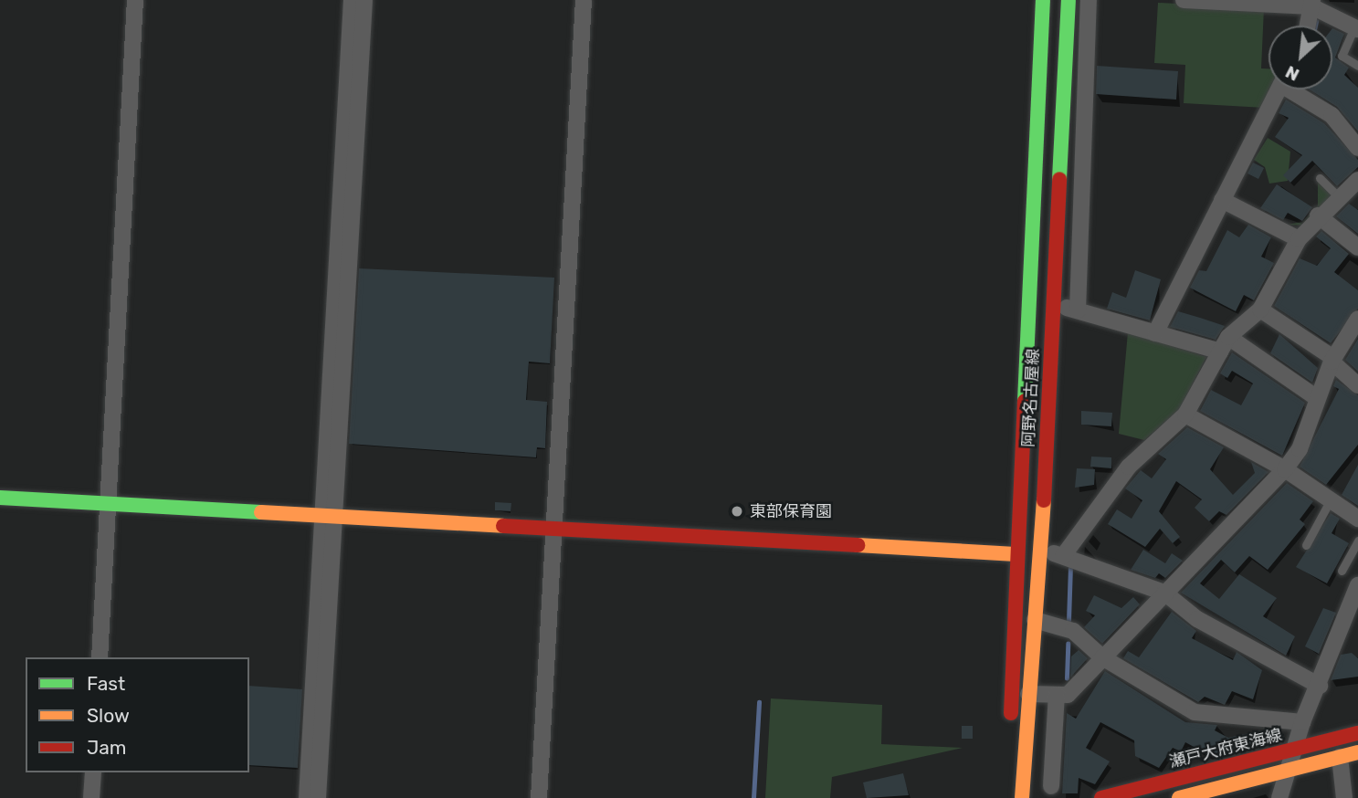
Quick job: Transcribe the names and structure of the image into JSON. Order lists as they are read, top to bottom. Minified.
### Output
{"streets":{"main road":["阿野名古屋線","瀬戸大府東海線"]},"places":["東部保育園"],"legend":["Fast","Slow","Jam"],"north":"bottom left"}
